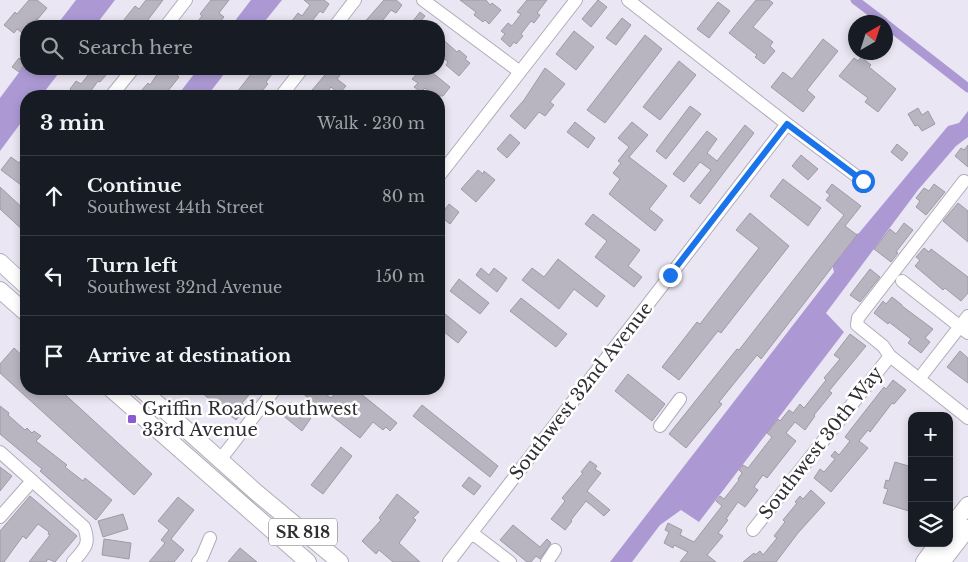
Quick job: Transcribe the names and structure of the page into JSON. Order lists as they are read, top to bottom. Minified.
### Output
{"streets":{"main road":["SR 818"],"street":["Southwest 32nd Avenue","Southwest 30th Way"]},"places":{"transit":["Griffin Road/Southwest 33rd Avenue"]},"north":"top right","page":{"search":"Search here","heading":["3 min","Walk · 230 m"],"list":[["Continue","Southwest 44th Street","80 m"],["Turn left","Southwest 32nd Avenue","150 m"],"Arrive at destination"],"map_buttons":["+","−"]}}
